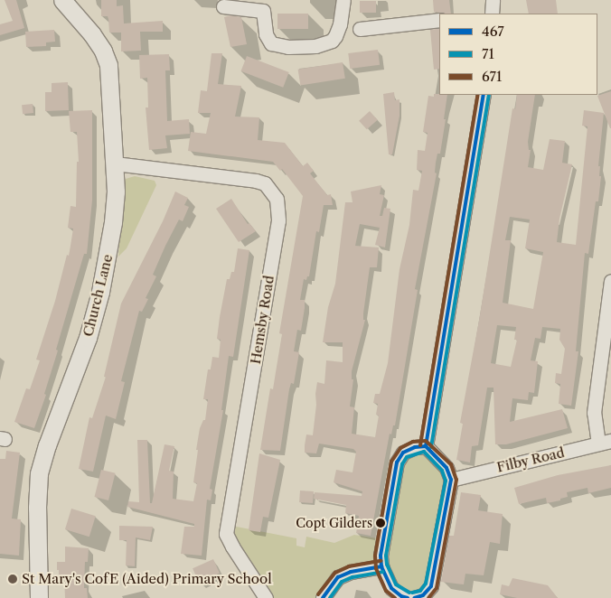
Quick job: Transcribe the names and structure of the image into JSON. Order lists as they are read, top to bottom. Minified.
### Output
{"streets":{"street":["Church Lane","Hemsby Road","Filby Road"]},"crossings":[["Church Lane","Hemsby Road"]],"places":["Copt Gilders","St Mary's CofE (Aided) Primary School"],"lines":["transit line 467","transit line 71","transit line 671"],"legend":["467","71","671"]}
